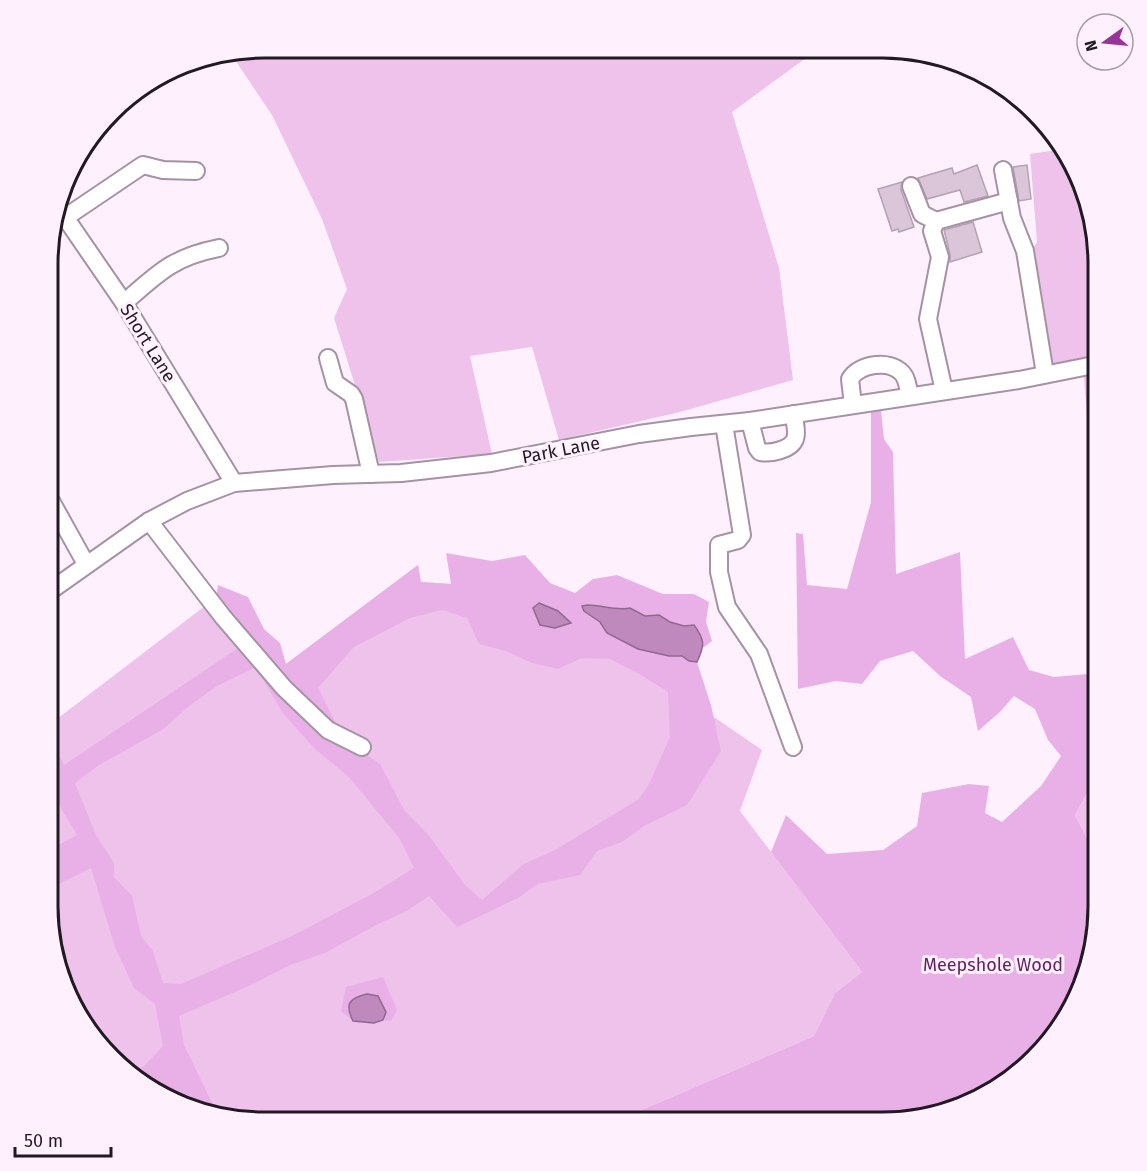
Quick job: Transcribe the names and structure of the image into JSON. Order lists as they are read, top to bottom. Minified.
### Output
{"streets":{"street":["Short Lane","Park Lane"]},"crossings":[["Short Lane","Park Lane"]],"parks":["Meepshole Wood"],"scale_bar":"50 m","north":"left"}
